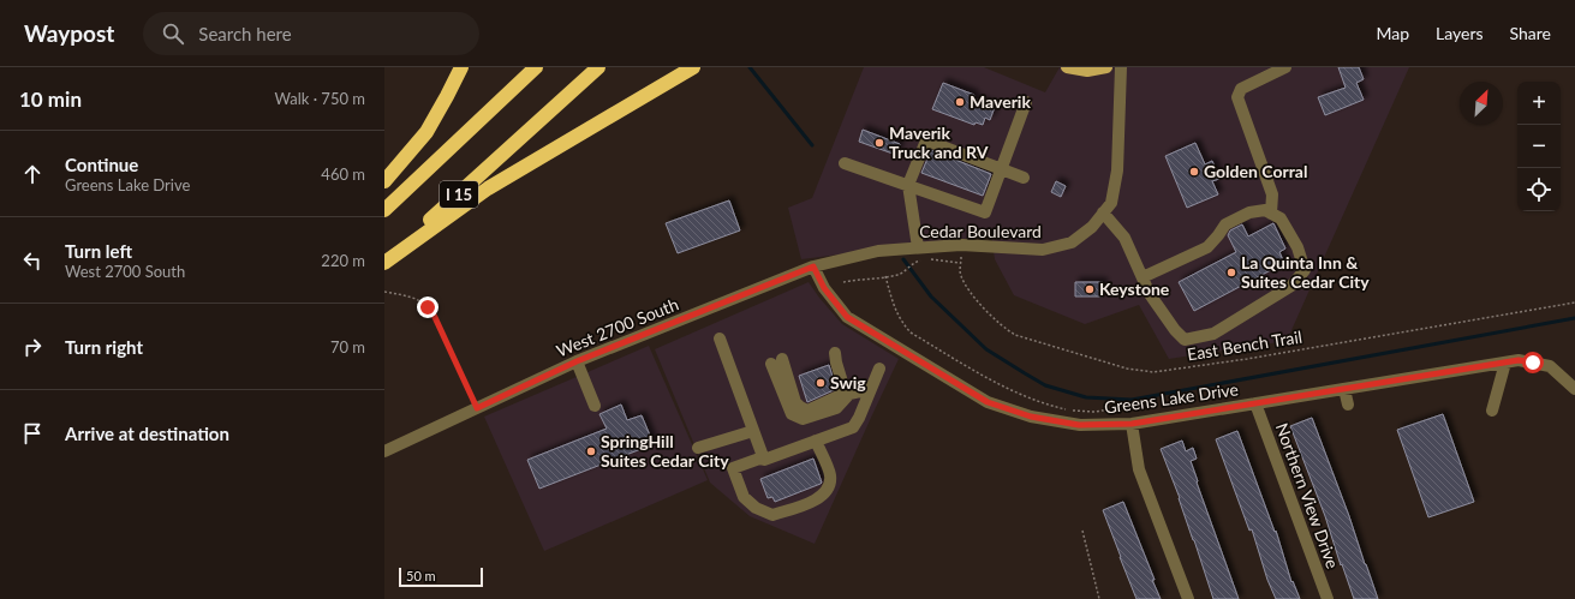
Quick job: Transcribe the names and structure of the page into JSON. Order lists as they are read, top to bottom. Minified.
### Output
{"streets":{"highway":["I 15"],"street":["Cedar Boulevard","West 2700 South","Greens Lake Drive","Northern View Drive"],"path":["East Bench Trail"]},"crossings":[["Cedar Boulevard","West 2700 South"],["Cedar Boulevard","East Bench Trail"],["Cedar Boulevard","Greens Lake Drive"],["West 2700 South","Greens Lake Drive"],["Greens Lake Drive","Northern View Drive"]],"places":["Maverik","Maverik Truck and RV","Golden Corral","La Quinta Inn & Suites Cedar City","Keystone","Swig","SpringHill Suites Cedar City"],"scale_bar":"50 m","north":"top right","page":{"header":"Waypost","search":"Search here","nav":["Map","Layers","Share"],"heading":["10 min","Walk · 750 m"],"map_buttons":["+","−"],"list":[["Continue","Greens Lake Drive","460 m"],["Turn left","West 2700 South","220 m"],["Turn right","70 m"],"Arrive at destination"],"scale":"50 m"}}
